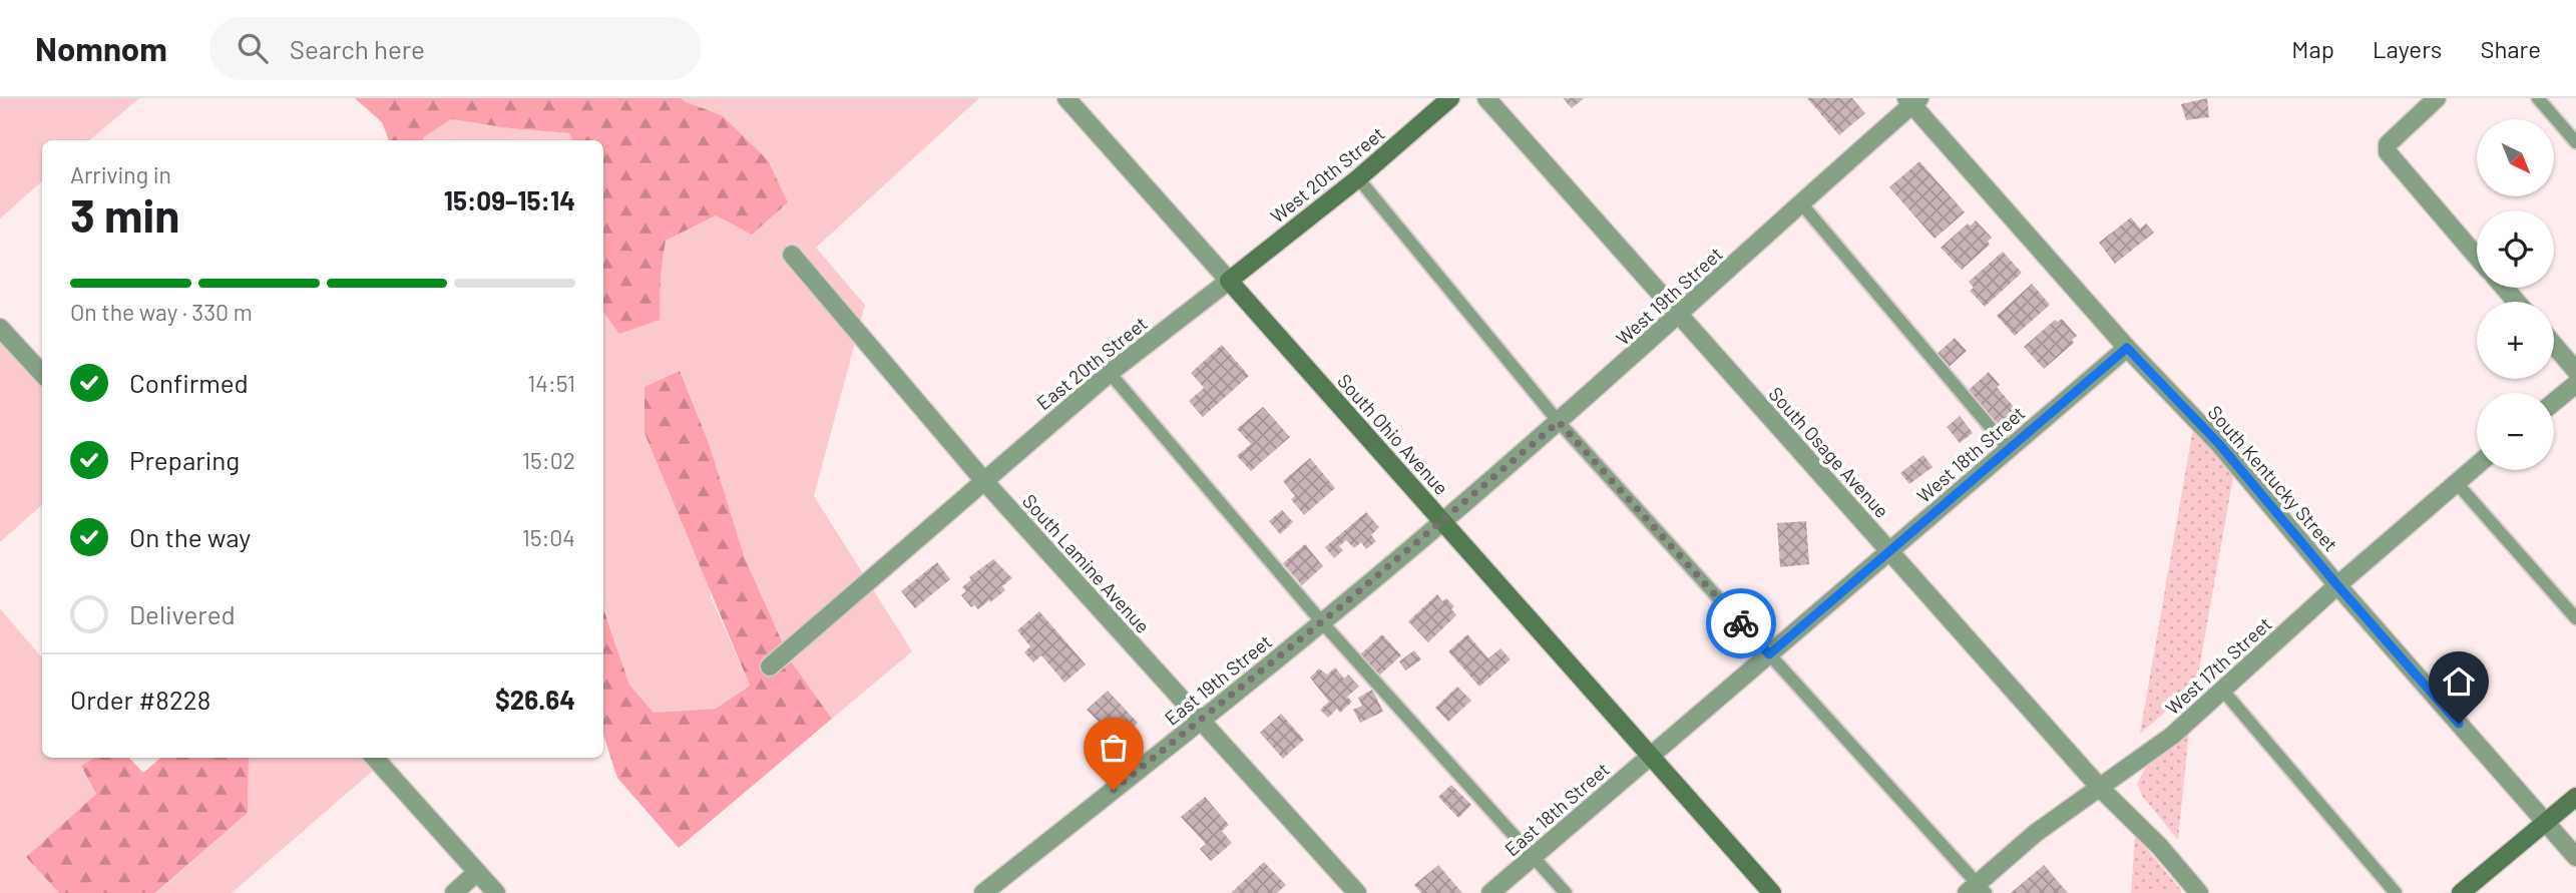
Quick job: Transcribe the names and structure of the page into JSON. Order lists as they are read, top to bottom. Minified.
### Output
{"streets":{"street":["West 20th Street","West 19th Street","East 20th Street","South Ohio Avenue","South Osage Avenue","West 18th Street","South Kentucky Street","South Lamine Avenue","West 17th Street","East 19th Street","East 18th Street"]},"crossings":[["West 20th Street","East 20th Street"],["West 20th Street","South Ohio Avenue"],["West 19th Street","South Ohio Avenue"],["West 19th Street","South Osage Avenue"],["West 19th Street","South Kentucky Street"],["West 19th Street","East 19th Street"],["East 20th Street","South Ohio Avenue"],["East 20th Street","South Lamine Avenue"],["South Ohio Avenue","West 18th Street"],["South Ohio Avenue","East 19th Street"],["South Ohio Avenue","East 18th Street"],["South Osage Avenue","West 18th Street"],["South Osage Avenue","West 17th Street"],["West 18th Street","South Kentucky Street"],["West 18th Street","East 18th Street"],["South Kentucky Street","West 17th Street"],["South Lamine Avenue","East 19th Street"]],"north":"bottom right","page":{"header":"Nomnom","search":"Search here","nav":["Map","Layers","Share"],"map_buttons":["+","−"],"heading":["3 min","Arriving in","15:09–15:14"],"panel":["Order #8228","$26.64"],"bar":"On the way · 330 m","list":[["Confirmed","14:51"],["Preparing","15:02"],["On the way","15:04"],"Delivered"]}}
